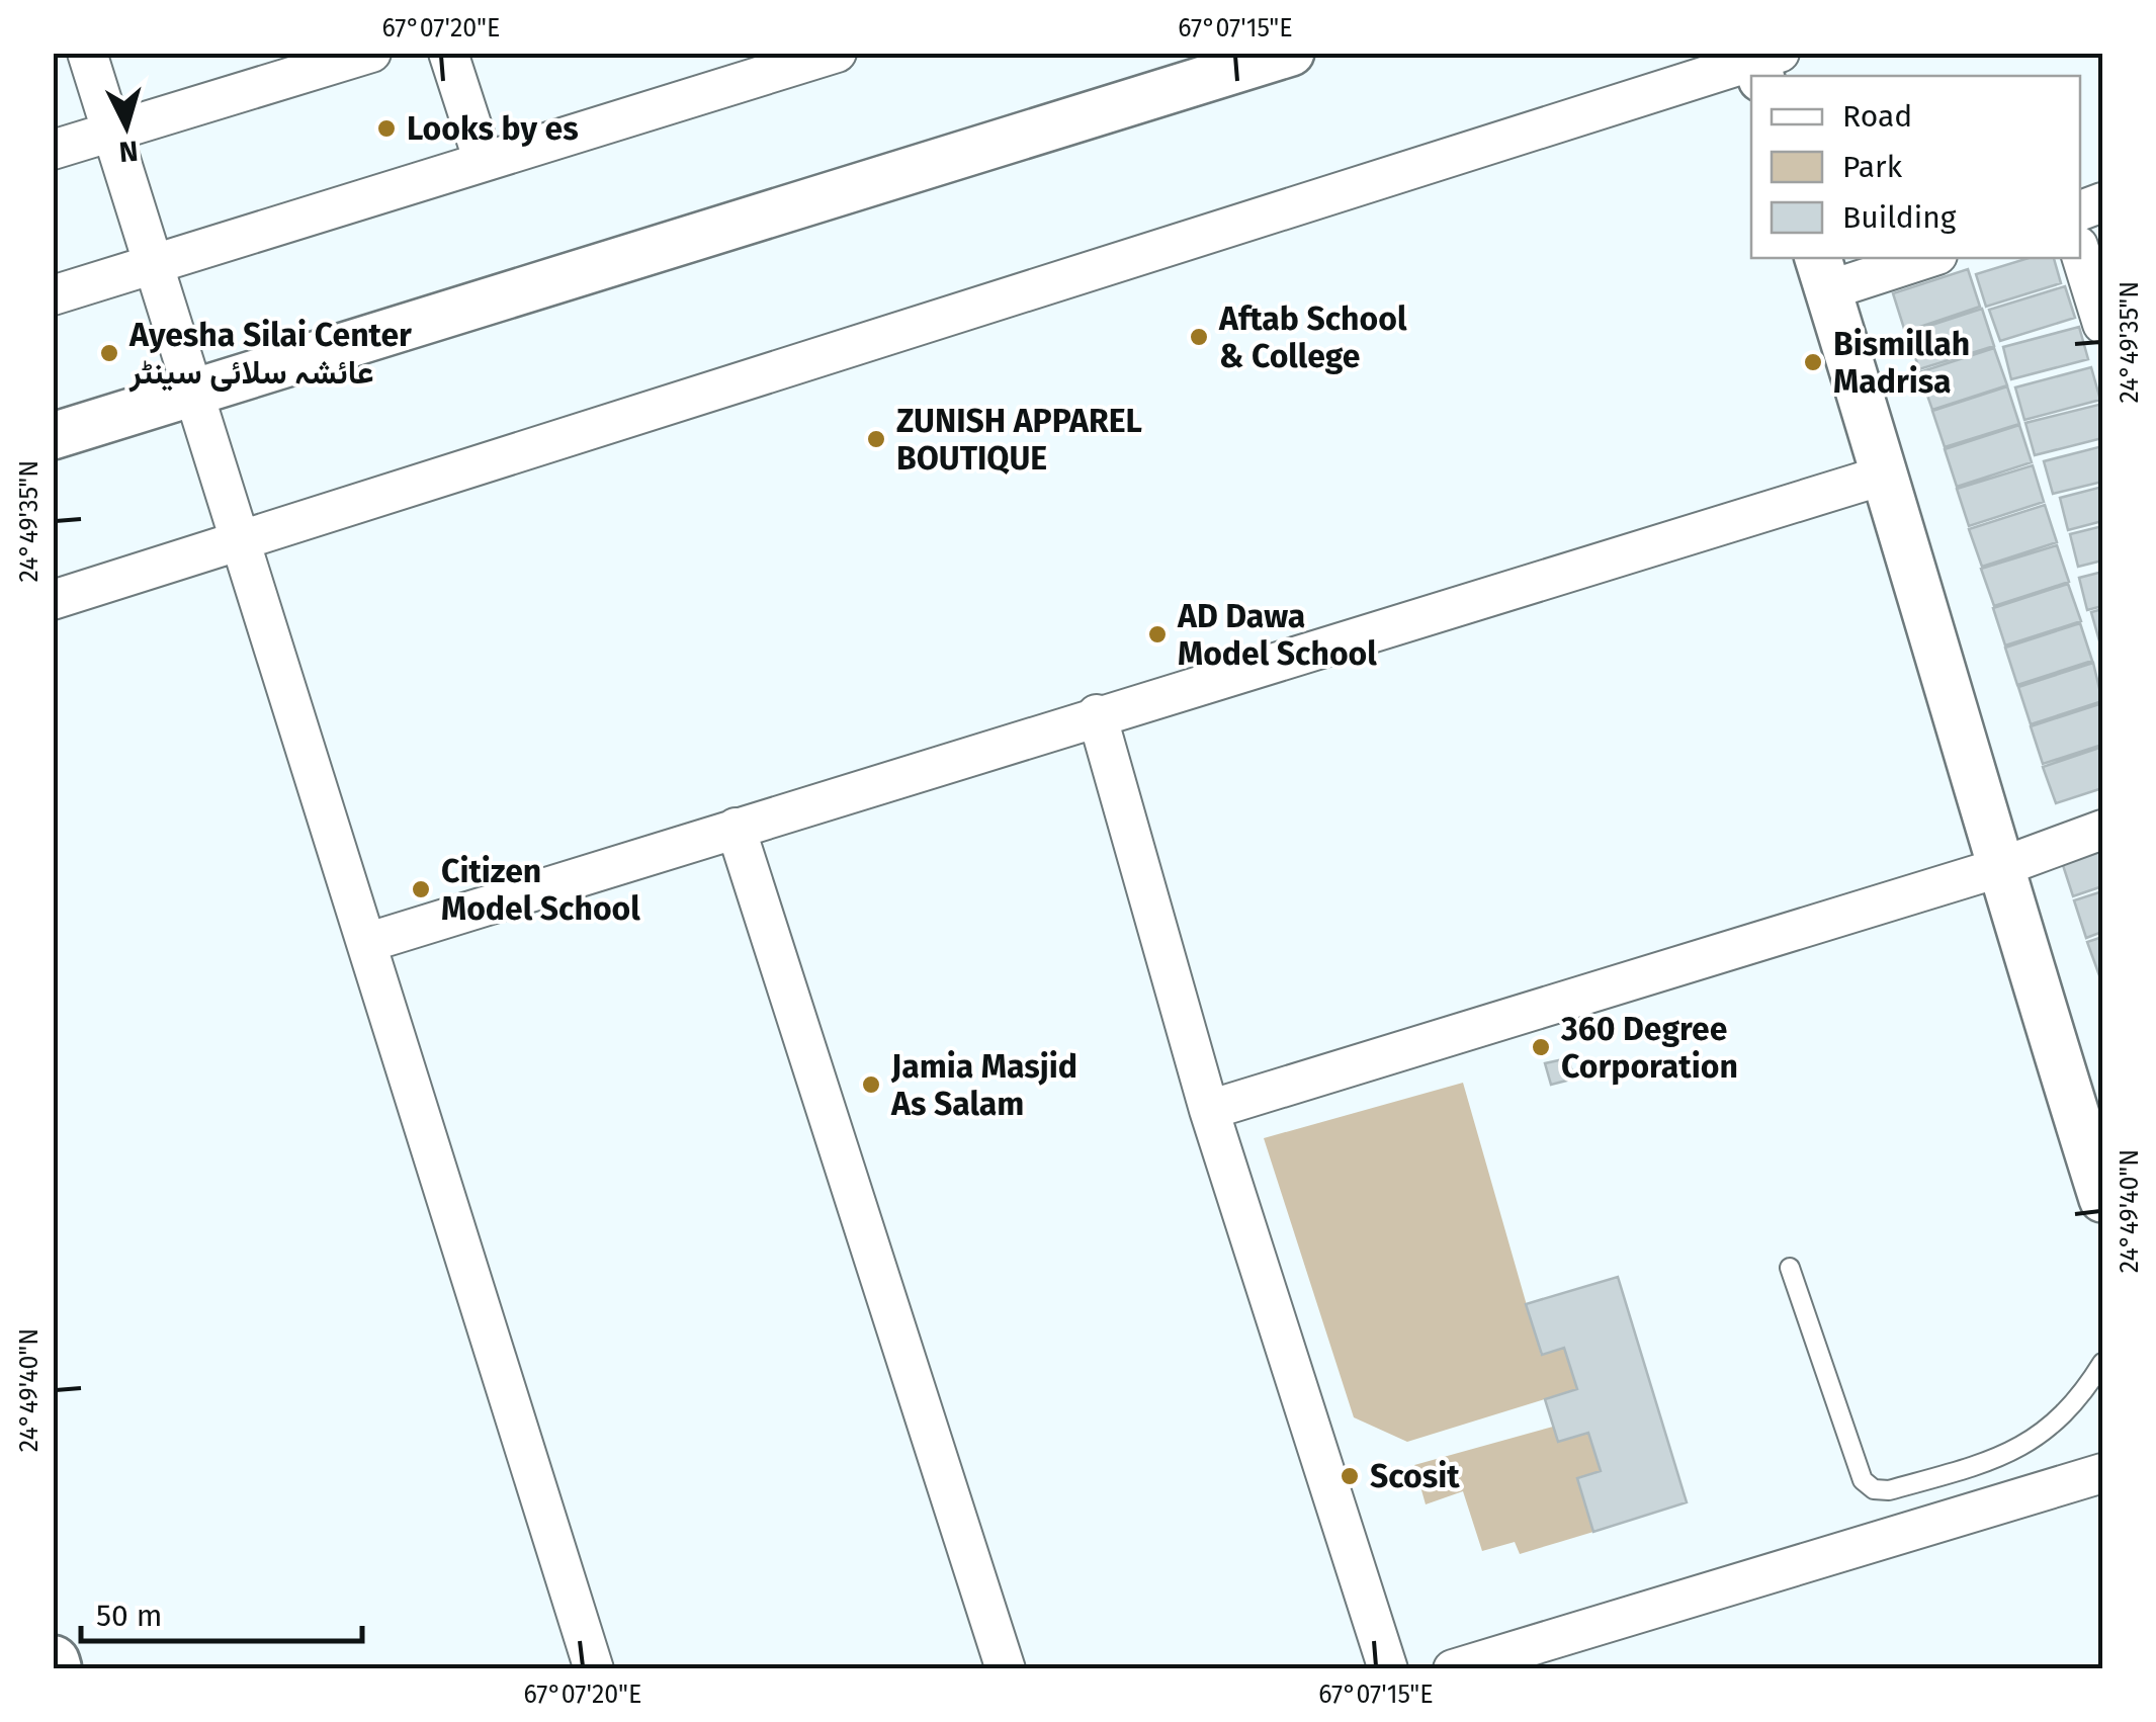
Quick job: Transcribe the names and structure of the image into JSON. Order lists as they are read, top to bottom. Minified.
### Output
{"places":["Looks by es","Aftab School & College","Ayesha Silai Center عائشہ سلائی سینٹر","Bismillah Madrisa","ZUNISH APPAREL BOUTIQUE","AD Dawa Model School","Citizen Model School","360 Degree Corporation","Jamia Masjid As Salam","Scosit"],"legend":["Road","Park","Building"],"scale_bar":"50 m","north":"bottom","coordinates":["67°07'20\"E","67°07'15\"E","24°49'35\"N","24°49'40\"N"]}
